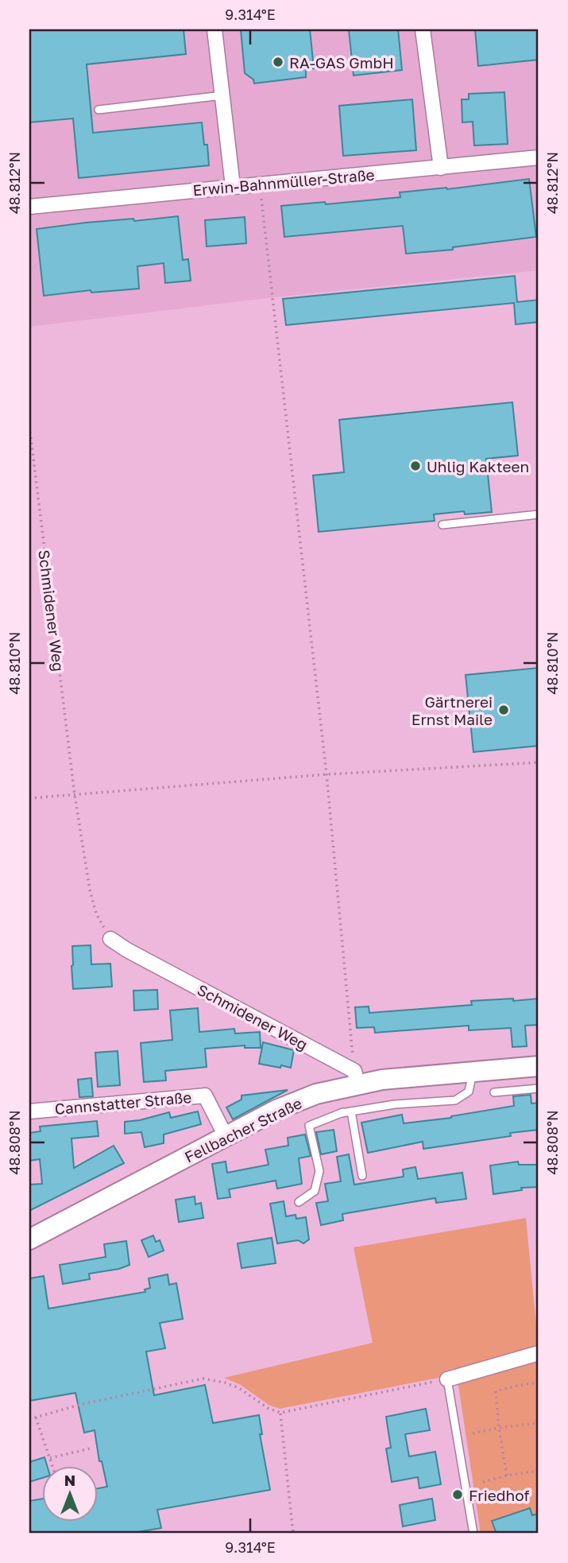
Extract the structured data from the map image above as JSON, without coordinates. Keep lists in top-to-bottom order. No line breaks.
{"streets":{"main road":["Fellbacher Straße"],"street":["Erwin-Bahnmüller-Straße","Schmidener Weg","Cannstatter Straße"]},"crossings":[["Schmidener Weg","Fellbacher Straße"],["Cannstatter Straße","Fellbacher Straße"]],"places":["RA-GAS GmbH","Uhlig Kakteen","Gärtnerei Ernst Maile","Friedhof"],"north":"top","coordinates":["9.314°E","48.812°N","48.810°N","48.808°N"]}
